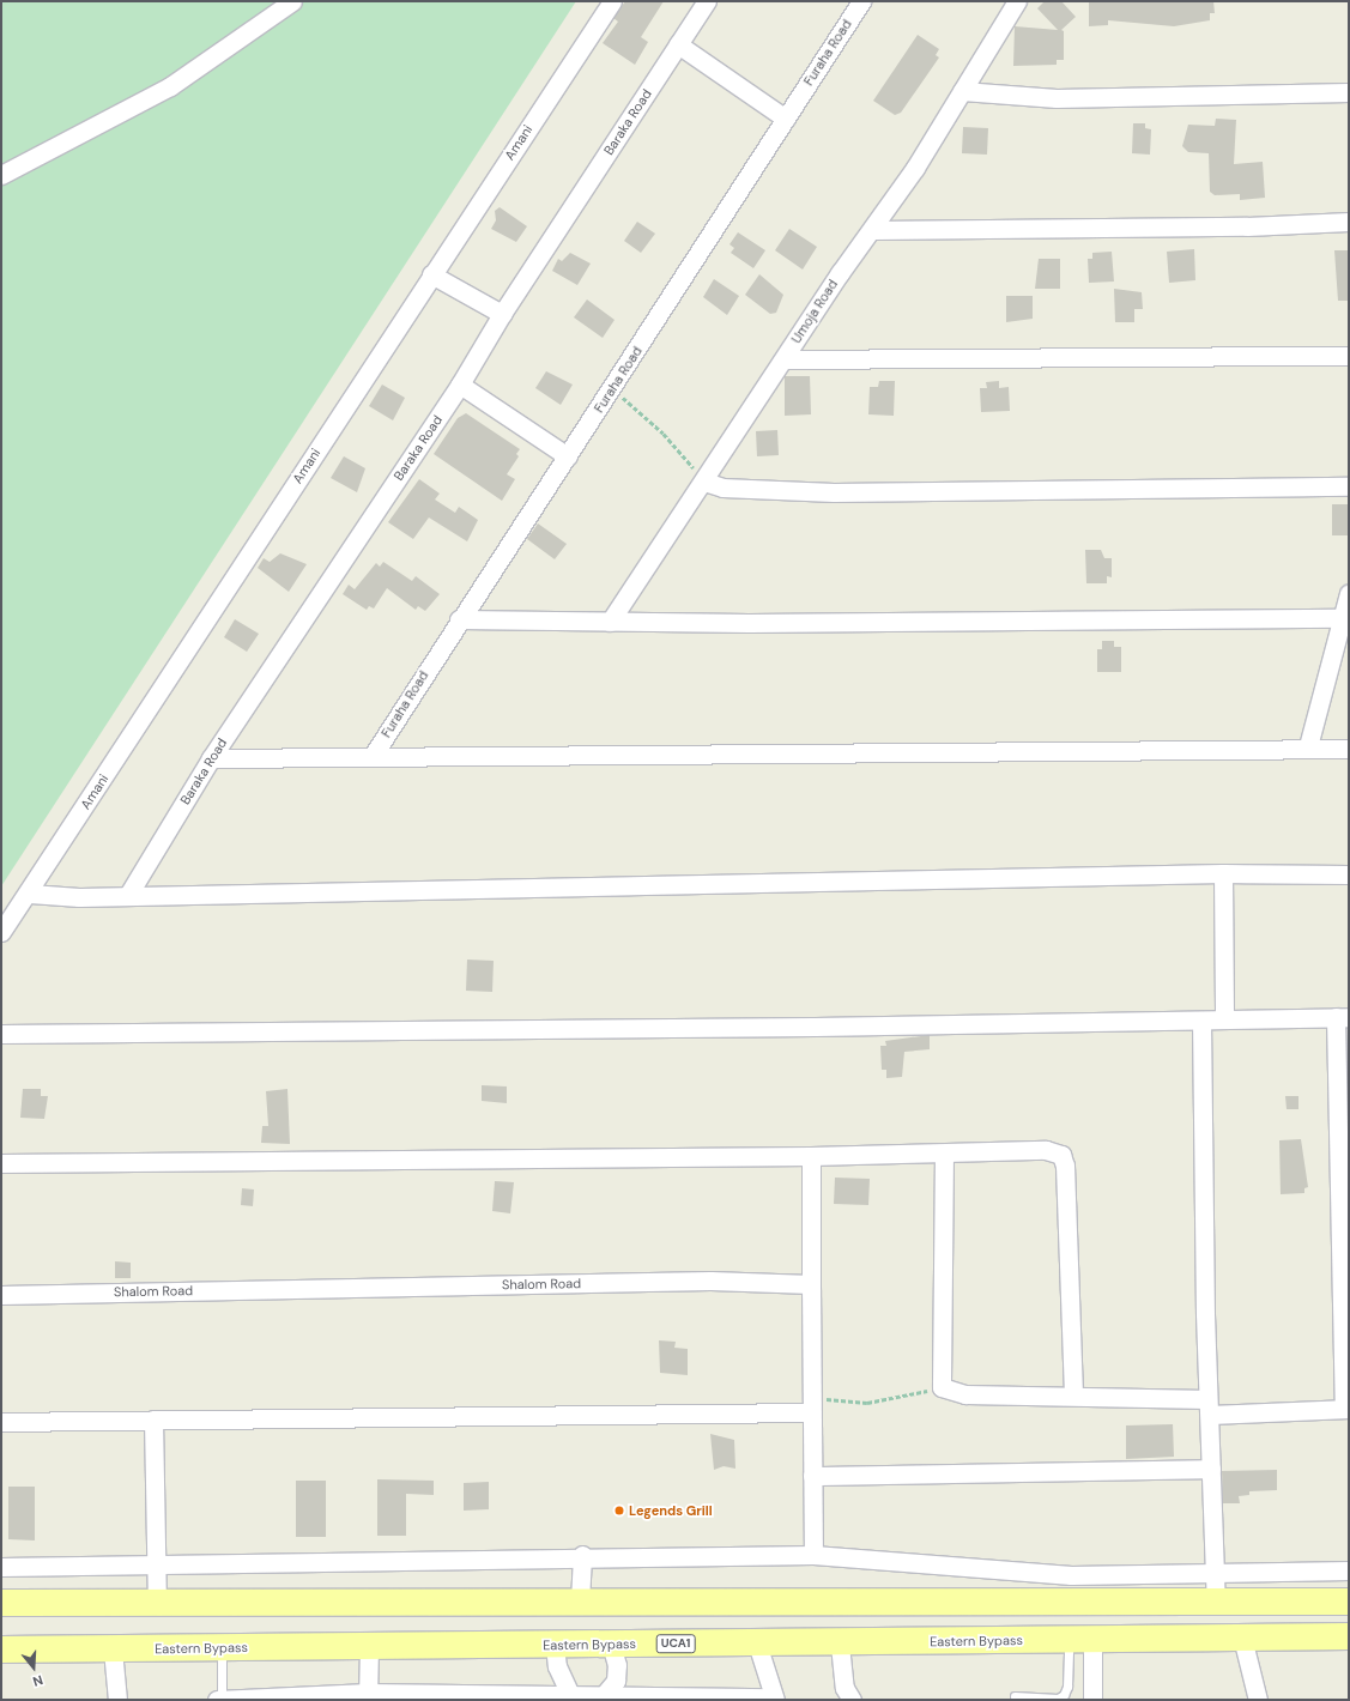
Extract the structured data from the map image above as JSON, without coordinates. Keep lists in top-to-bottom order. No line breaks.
{"streets":{"main road":["Eastern Bypass","UCA1"],"street":["Furaha Road","Baraka Road","Amani","Umoja Road","Shalom Road"]},"places":["Legends Grill"],"north":"bottom"}
